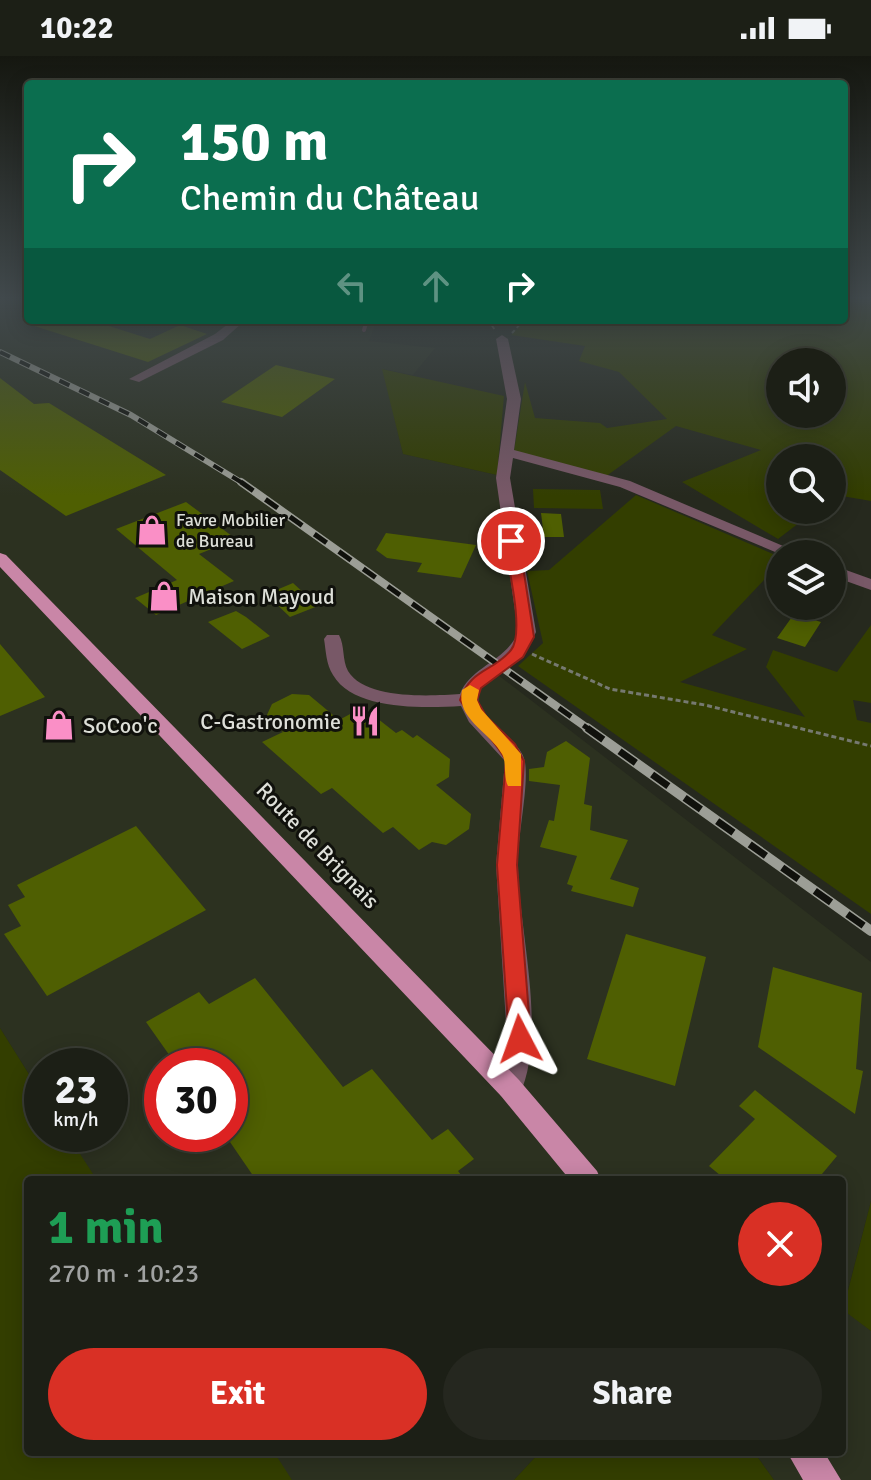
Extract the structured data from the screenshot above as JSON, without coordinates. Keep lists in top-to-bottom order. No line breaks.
{"streets":{"main road":["Route de Brignais"]},"places":{"shop":["Favre Mobilier de Bureau","Maison Mayoud","SoCoo'c"],"restaurant":["C-Gastronomie"]},"page":{"status":"10:22","turn":["150 m","Chemin du Château"],"speed":"23 km/h","limit":"30","heading":["1 min","270 m · 10:23"],"buttons":["Exit","Share"]}}
